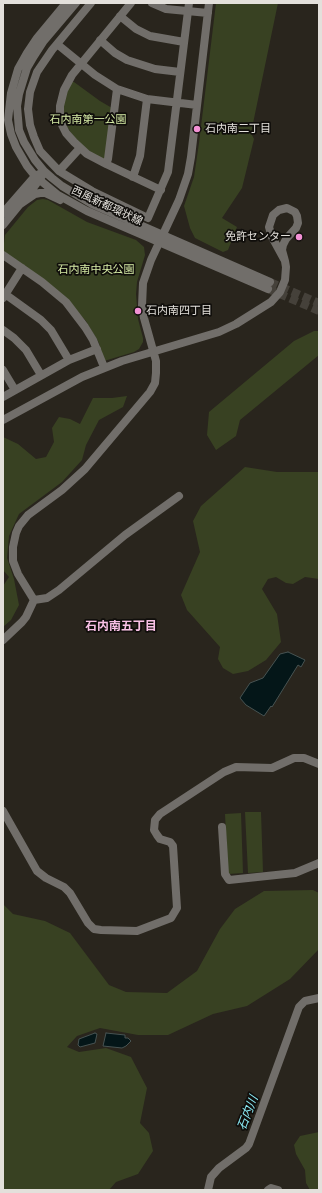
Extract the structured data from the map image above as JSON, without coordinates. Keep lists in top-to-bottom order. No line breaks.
{"streets":{"street":["西風新都環状線"]},"districts":["石内南五丁目"],"water":["石内川"],"parks":["石内南第一公園","石内南中央公園"],"places":["石内南二丁目","免許センター","石内南四丁目"]}
